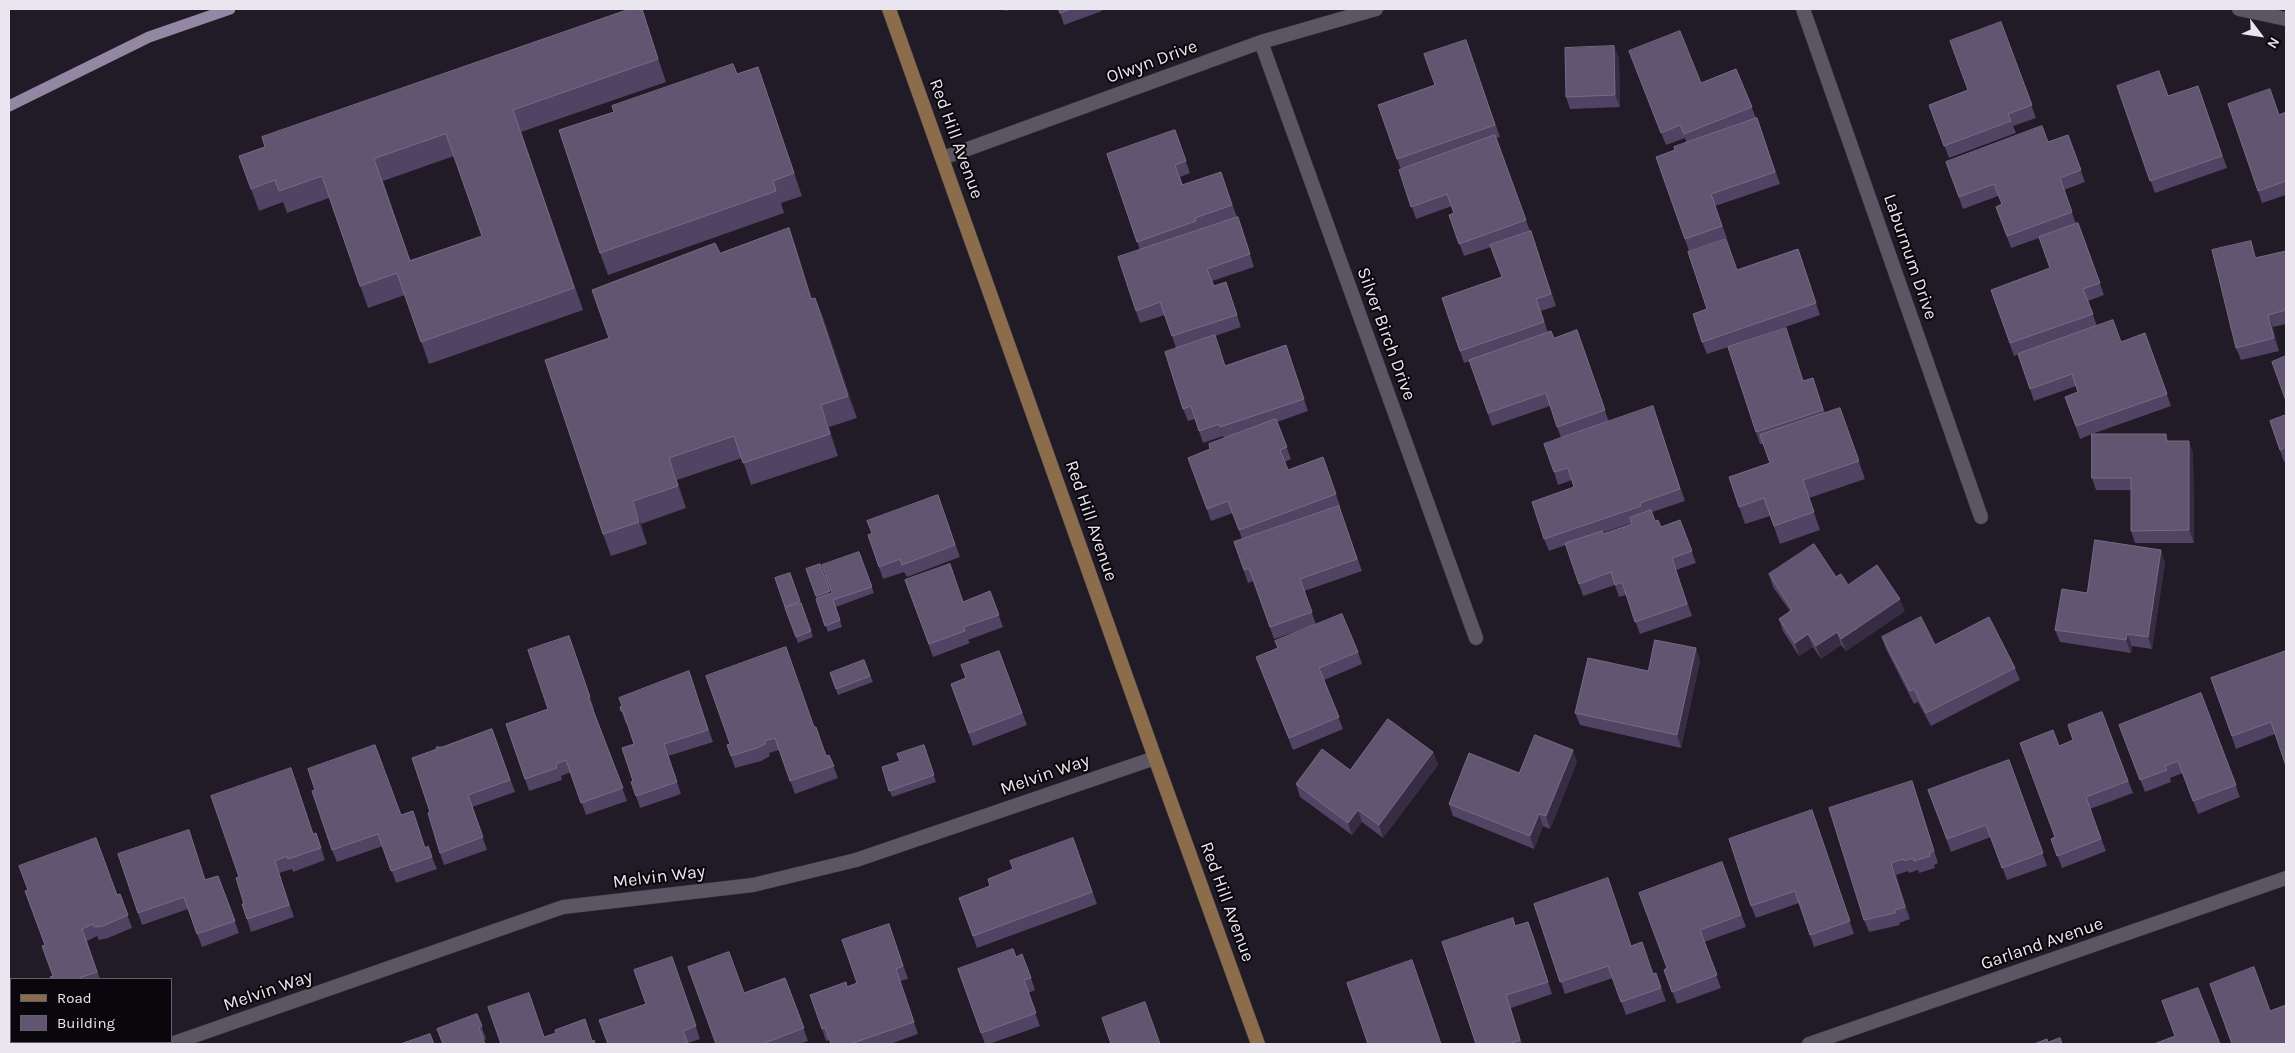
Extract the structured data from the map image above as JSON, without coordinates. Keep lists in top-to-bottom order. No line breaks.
{"streets":{"main road":["Red Hill Avenue"],"street":["Olwyn Drive","Laburnum Drive","Silver Birch Drive","Melvin Way","Garland Avenue"]},"crossings":[["Olwyn Drive","Red Hill Avenue"],["Olwyn Drive","Silver Birch Drive"],["Red Hill Avenue","Melvin Way"]],"legend":["Road","Building"],"north":"bottom right"}
